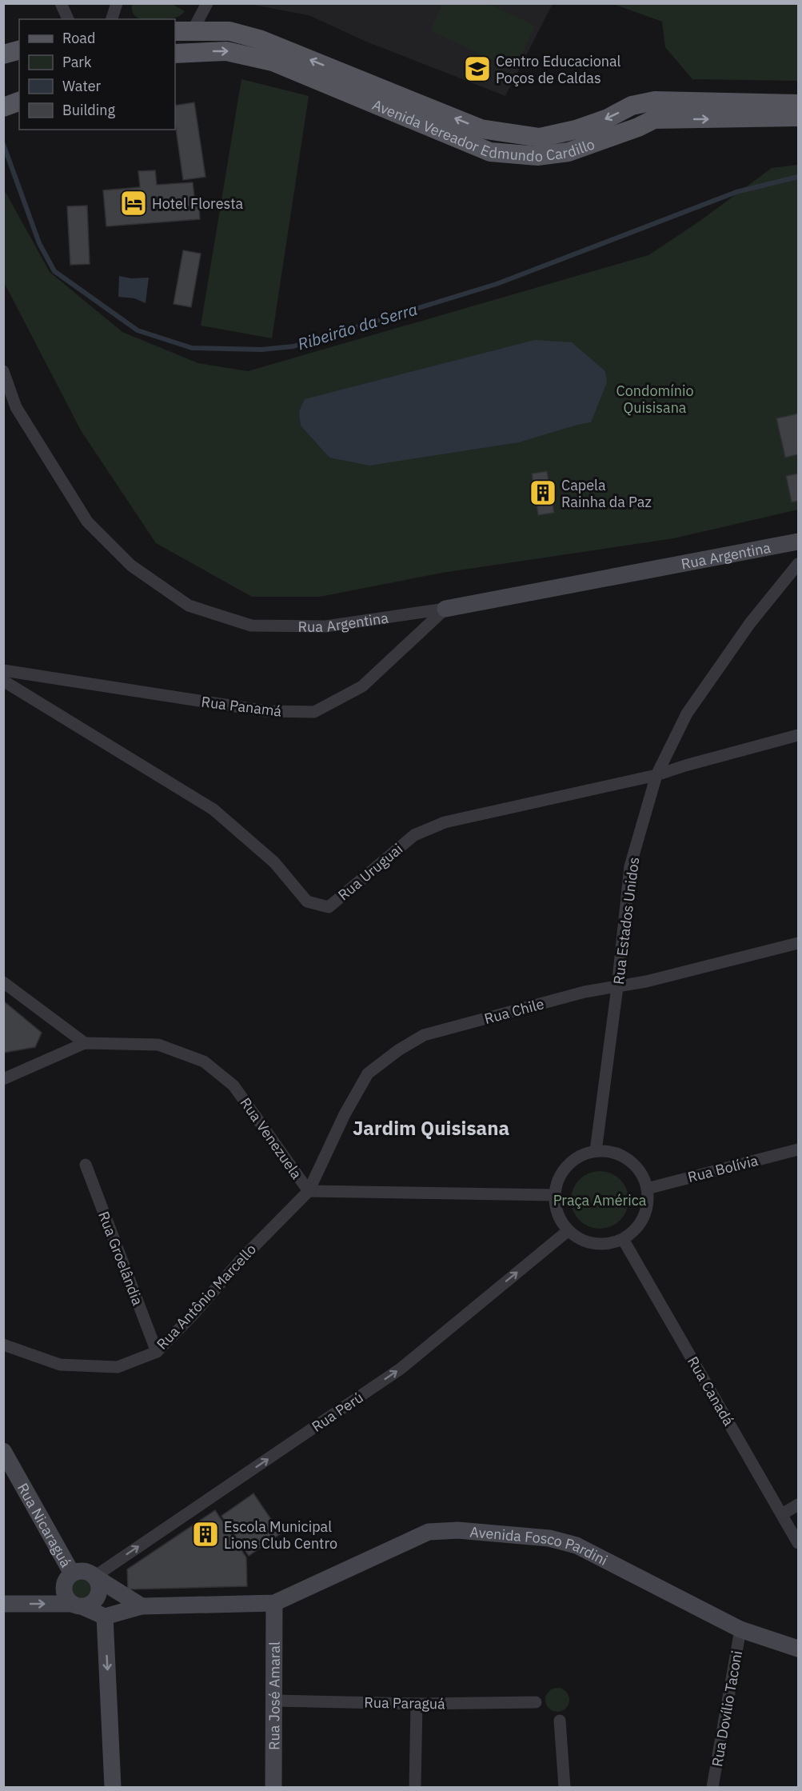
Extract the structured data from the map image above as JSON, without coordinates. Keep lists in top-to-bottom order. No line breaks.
{"streets":{"main road":["Avenida Vereador Edmundo Cardillo"],"street":["Rua Argentina","Rua Panamá","Rua Uruguai","Rua Estados Unidos","Rua Chile","Rua Venezuela","Rua Bolívia","Rua Groelândia","Rua Antônio Marcello","Rua Canadá","Rua Perú","Rua Nicaraguá","Avenida Fosco Pardini","Rua José Amaral","Rua Paraguá","Rua Dovílio Taconi"]},"crossings":[["Rua Argentina","Rua Panamá"],["Rua Uruguai","Rua Estados Unidos"],["Rua Estados Unidos","Rua Chile"],["Rua Estados Unidos","Rua Venezuela"],["Rua Estados Unidos","Rua Bolívia"],["Rua Estados Unidos","Rua Canadá"],["Rua Estados Unidos","Rua Perú"],["Rua Chile","Rua Venezuela"],["Rua Chile","Rua Antônio Marcello"],["Rua Venezuela","Rua Bolívia"],["Rua Venezuela","Rua Antônio Marcello"],["Rua Venezuela","Rua Canadá"],["Rua Venezuela","Rua Perú"],["Rua Bolívia","Rua Canadá"],["Rua Bolívia","Rua Perú"],["Rua Groelândia","Rua Antônio Marcello"],["Rua Canadá","Rua Perú"],["Rua Perú","Rua Nicaraguá"],["Avenida Fosco Pardini","Rua José Amaral"],["Avenida Fosco Pardini","Rua Dovílio Taconi"],["Rua José Amaral","Rua Paraguá"]],"one_way":["Rua Perú"],"districts":["Jardim Quisisana"],"water":["Ribeirão da Serra"],"parks":["Condomínio Quisisana","Praça América"],"places":{"school or university":["Centro Educacional Poços de Caldas"],"hotel":["Hotel Floresta"],"building":["Capela Rainha da Paz","Escola Municipal Lions Club Centro"]},"legend":["Road","Park","Water","Building"]}
